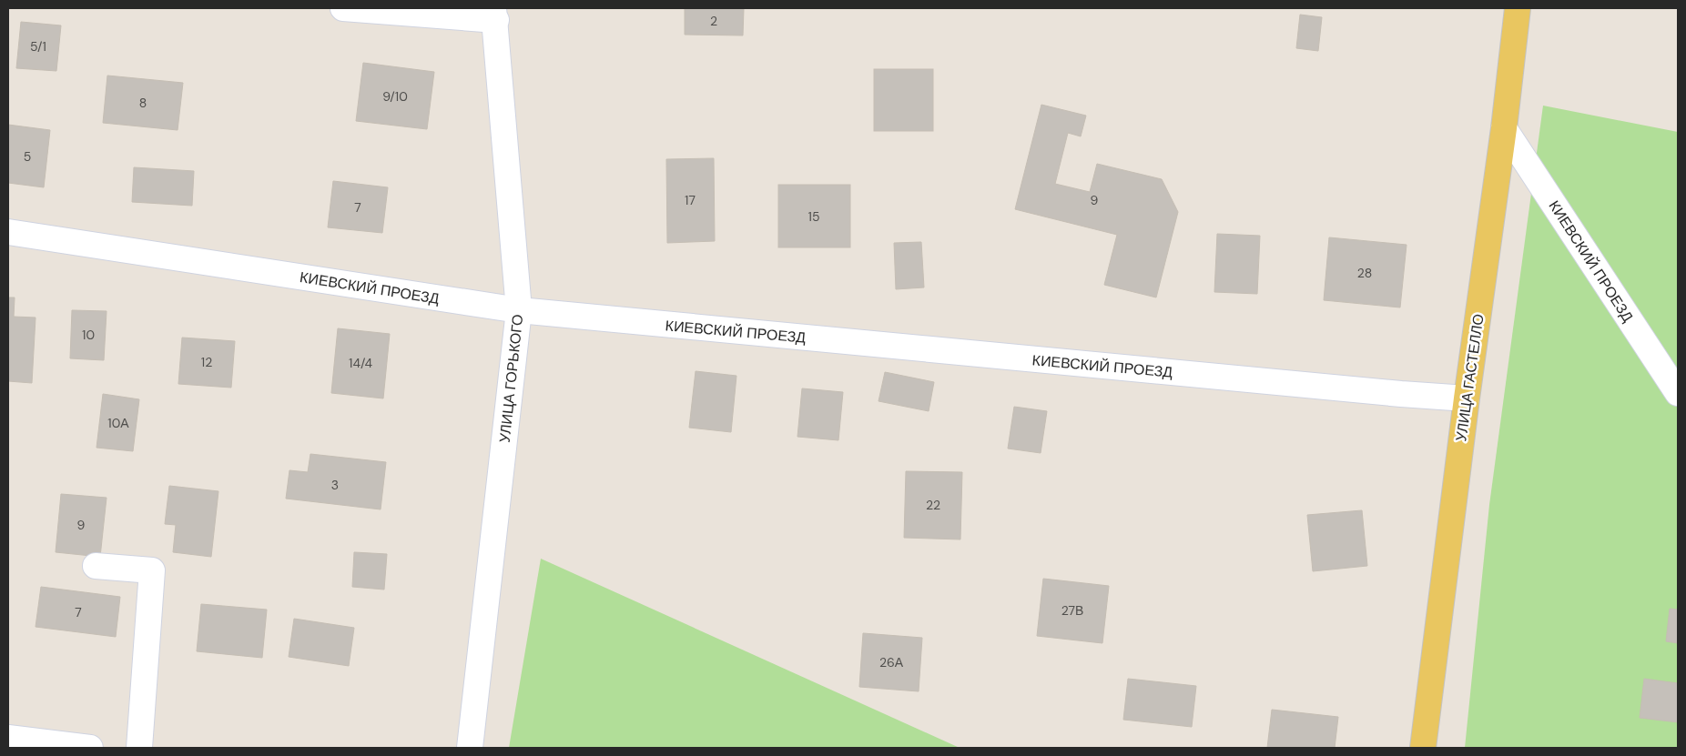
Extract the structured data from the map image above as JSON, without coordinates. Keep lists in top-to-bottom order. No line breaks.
{"streets":{"main road":["УЛИЦА ГАСТЕЛЛО"],"street":["КИЕВСКИЙ ПРОЕЗД","УЛИЦА ГОРЬКОГО"]},"crossings":[["КИЕВСКИЙ ПРОЕЗД","УЛИЦА ГАСТЕЛЛО"],["КИЕВСКИЙ ПРОЕЗД","УЛИЦА ГОРЬКОГО"]],"house_numbers":["2","5/1","9/10","8","5","17","9","7","15","28","10","12","14/4","10А","3","22","9","27В","7","26А"]}
